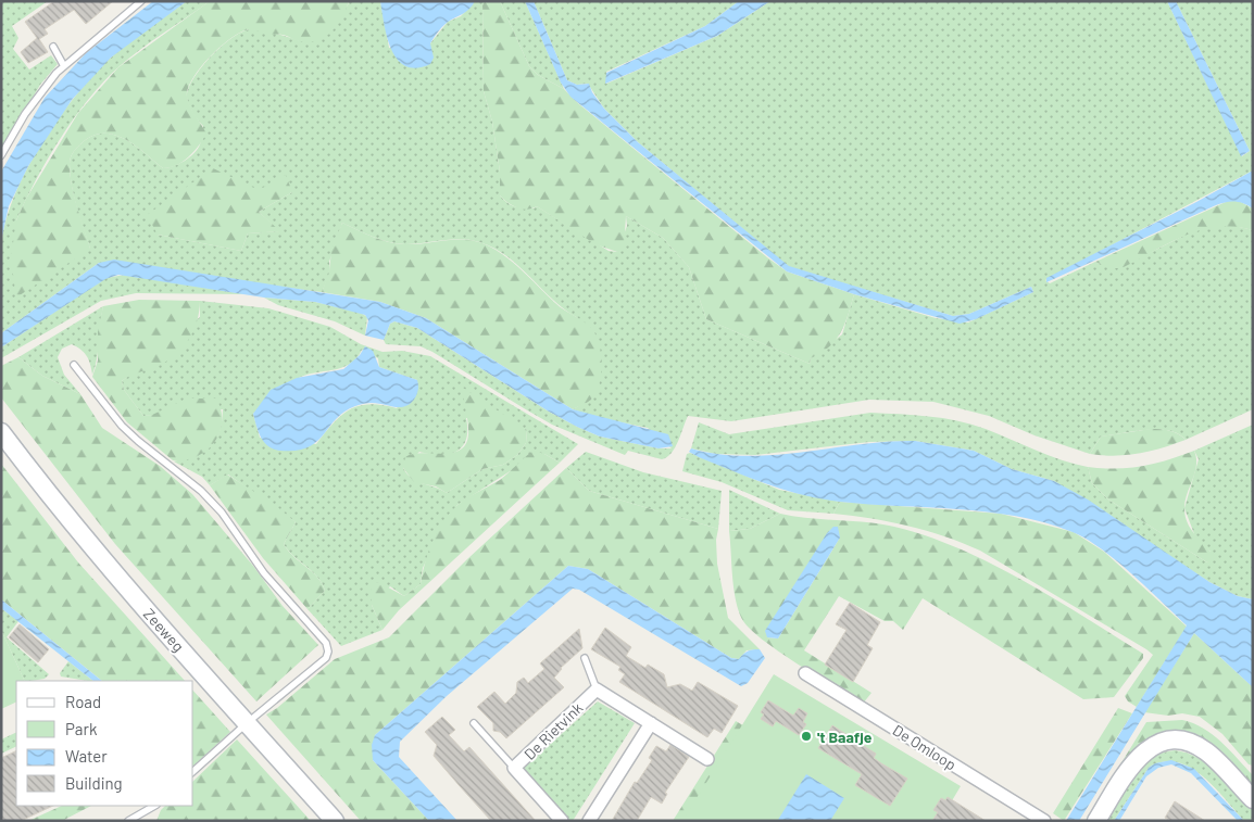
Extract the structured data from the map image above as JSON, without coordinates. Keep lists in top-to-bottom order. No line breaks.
{"streets":{"street":["Zeeweg","De Rietvink","De Omloop"]},"places":["'t Baafje"],"legend":["Road","Park","Water","Building"]}
